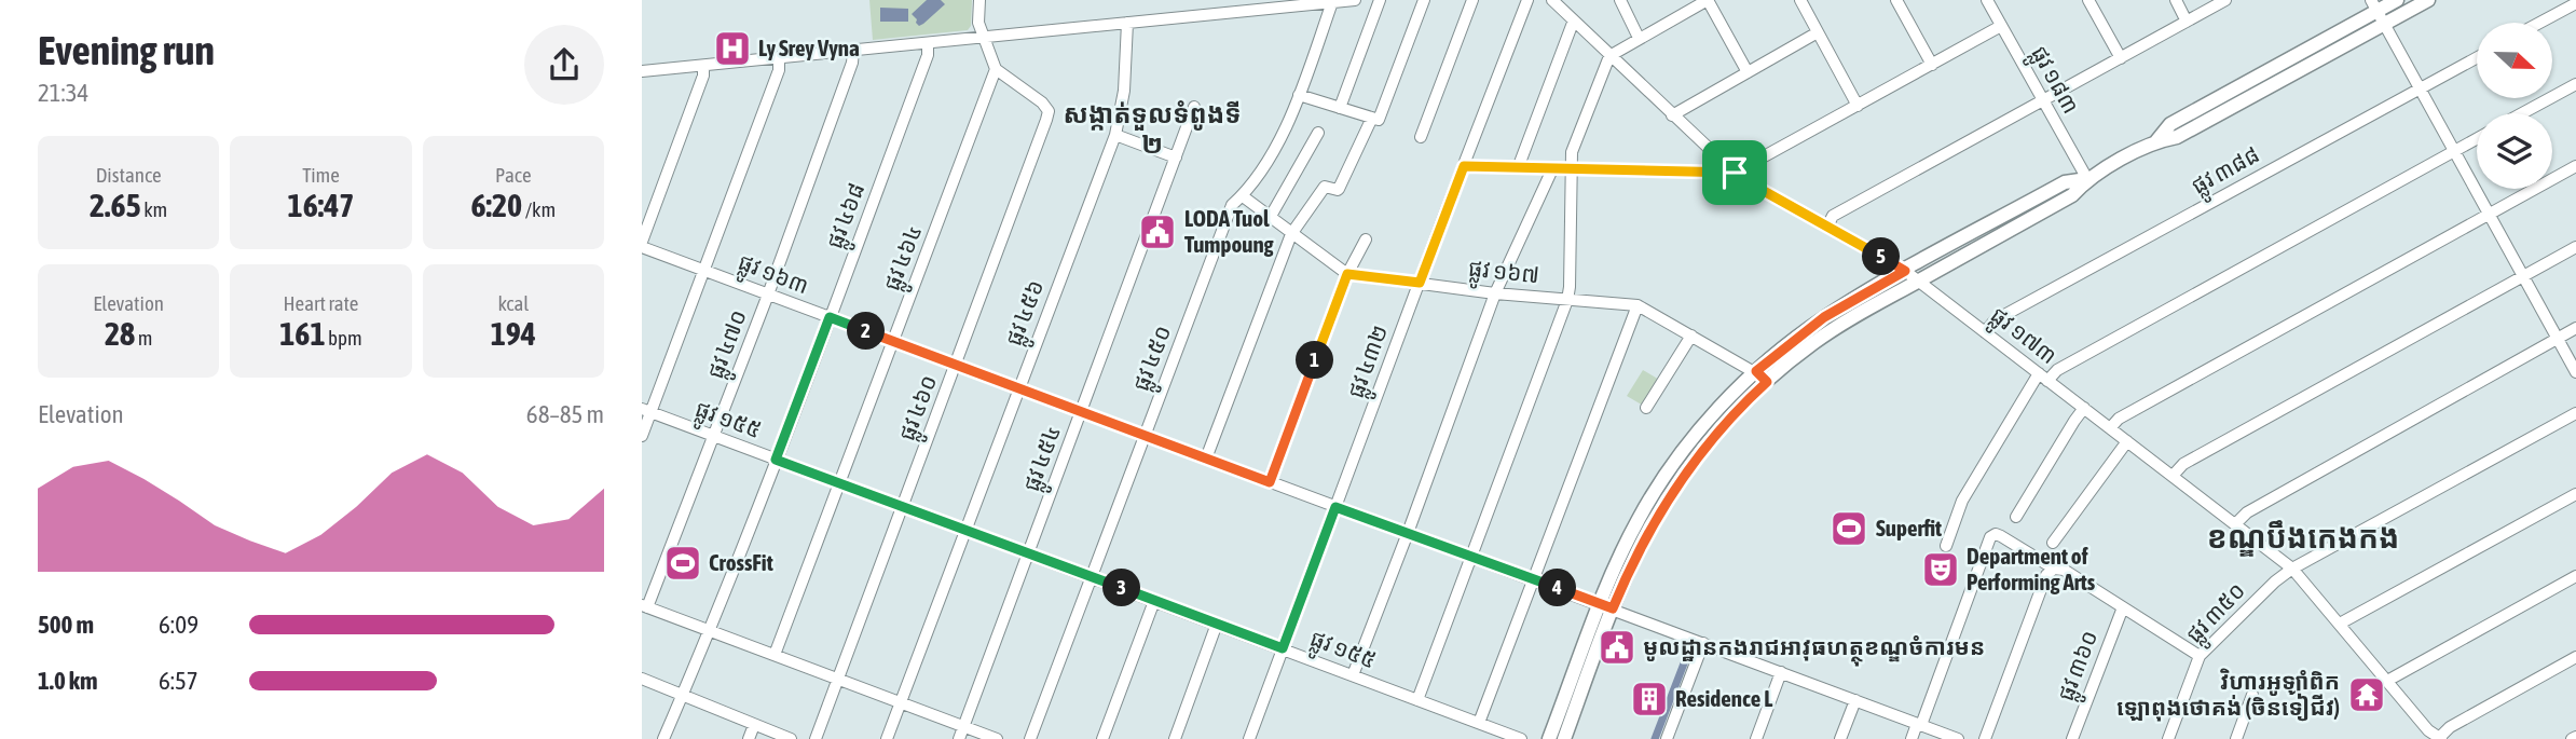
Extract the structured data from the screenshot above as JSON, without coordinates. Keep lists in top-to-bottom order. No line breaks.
{"streets":{"street":["ផ្លូវ ១៨៣","ផ្លូវ ៣៨៨","ផ្លូវ ៤៦៨","ផ្លូវ ៤៦៤","ផ្លូវ ១៦៧","ផ្លូវ ១៦៣","ផ្លូវ ៤៥៦","ផ្លូវ ១៧៣","ផ្លូវ ៤៧០","ផ្លូវ ៤៥០","ផ្លូវ ៤៣២","ផ្លូវ ៤៦០","ផ្លូវ ១៥៥","ផ្លូវ ៤៥៤","ផ្លូវ ៣៥០","ផ្លូវ ៣៦០"]},"crossings":[["ផ្លូវ ៣៨៨","ផ្លូវ ១៧៣"],["ផ្លូវ ៤៦៨","ផ្លូវ ១៦៣"],["ផ្លូវ ៤៦៨","ផ្លូវ ១៥៥"],["ផ្លូវ ៤៦៤","ផ្លូវ ១៦៣"],["ផ្លូវ ៤៦៤","ផ្លូវ ៤៦០"],["ផ្លូវ ៤៦៤","ផ្លូវ ១៥៥"],["ផ្លូវ ១៦៧","ផ្លូវ ៤៥០"],["ផ្លូវ ១៦៧","ផ្លូវ ៤៣២"],["ផ្លូវ ១៦៣","ផ្លូវ ៤៥៦"],["ផ្លូវ ១៦៣","ផ្លូវ ៤៧០"],["ផ្លូវ ១៦៣","ផ្លូវ ៤៥០"],["ផ្លូវ ១៦៣","ផ្លូវ ៤៣២"],["ផ្លូវ ១៦៣","ផ្លូវ ៤៦០"],["ផ្លូវ ១៦៣","ផ្លូវ ៤៥៤"],["ផ្លូវ ៤៥៦","ផ្លូវ ១៥៥"],["ផ្លូវ ១៧៣","ផ្លូវ ៣៥០"],["ផ្លូវ ៤៧០","ផ្លូវ ១៥៥"],["ផ្លូវ ៤៥០","ផ្លូវ ១៥៥"],["ផ្លូវ ៤៣២","ផ្លូវ ១៥៥"],["ផ្លូវ ៤៦០","ផ្លូវ ១៥៥"],["ផ្លូវ ១៥៥","ផ្លូវ ៤៥៤"]],"districts":["សង្កាត់ទួលទំពូងទី ២","ខណ្ឌបឹងកេងកង"],"places":{"hospital":["Ly Srey Vyna"],"public building":["LODA Tuol Tumpoung","មូលដ្ឋានកងរាជអាវុធហត្ថុខណ្ឌចំការមន"],"sports":["Superfit","CrossFit"],"theatre":["Department of Performing Arts"],"temple":["វិហារអូឡាំពិក ឡោពុងថោគង់ (ចិនទៀជីវ)"],"building":["Residence L"]},"north":"right","page":{"heading":["Evening run","21:34"],"stats":[["Distance","2.65 km"],["Time","16:47"],["Pace","6:20 /km"],["Elevation","28 m"],["Heart rate","161 bpm"],["kcal","194"]],"pins":["5","2","1","3","4"],"chart":["Elevation","68–85 m"],"list":[{"name":"500 m","note":"6:09"},{"name":"1.0 km","note":"6:57"}]}}
